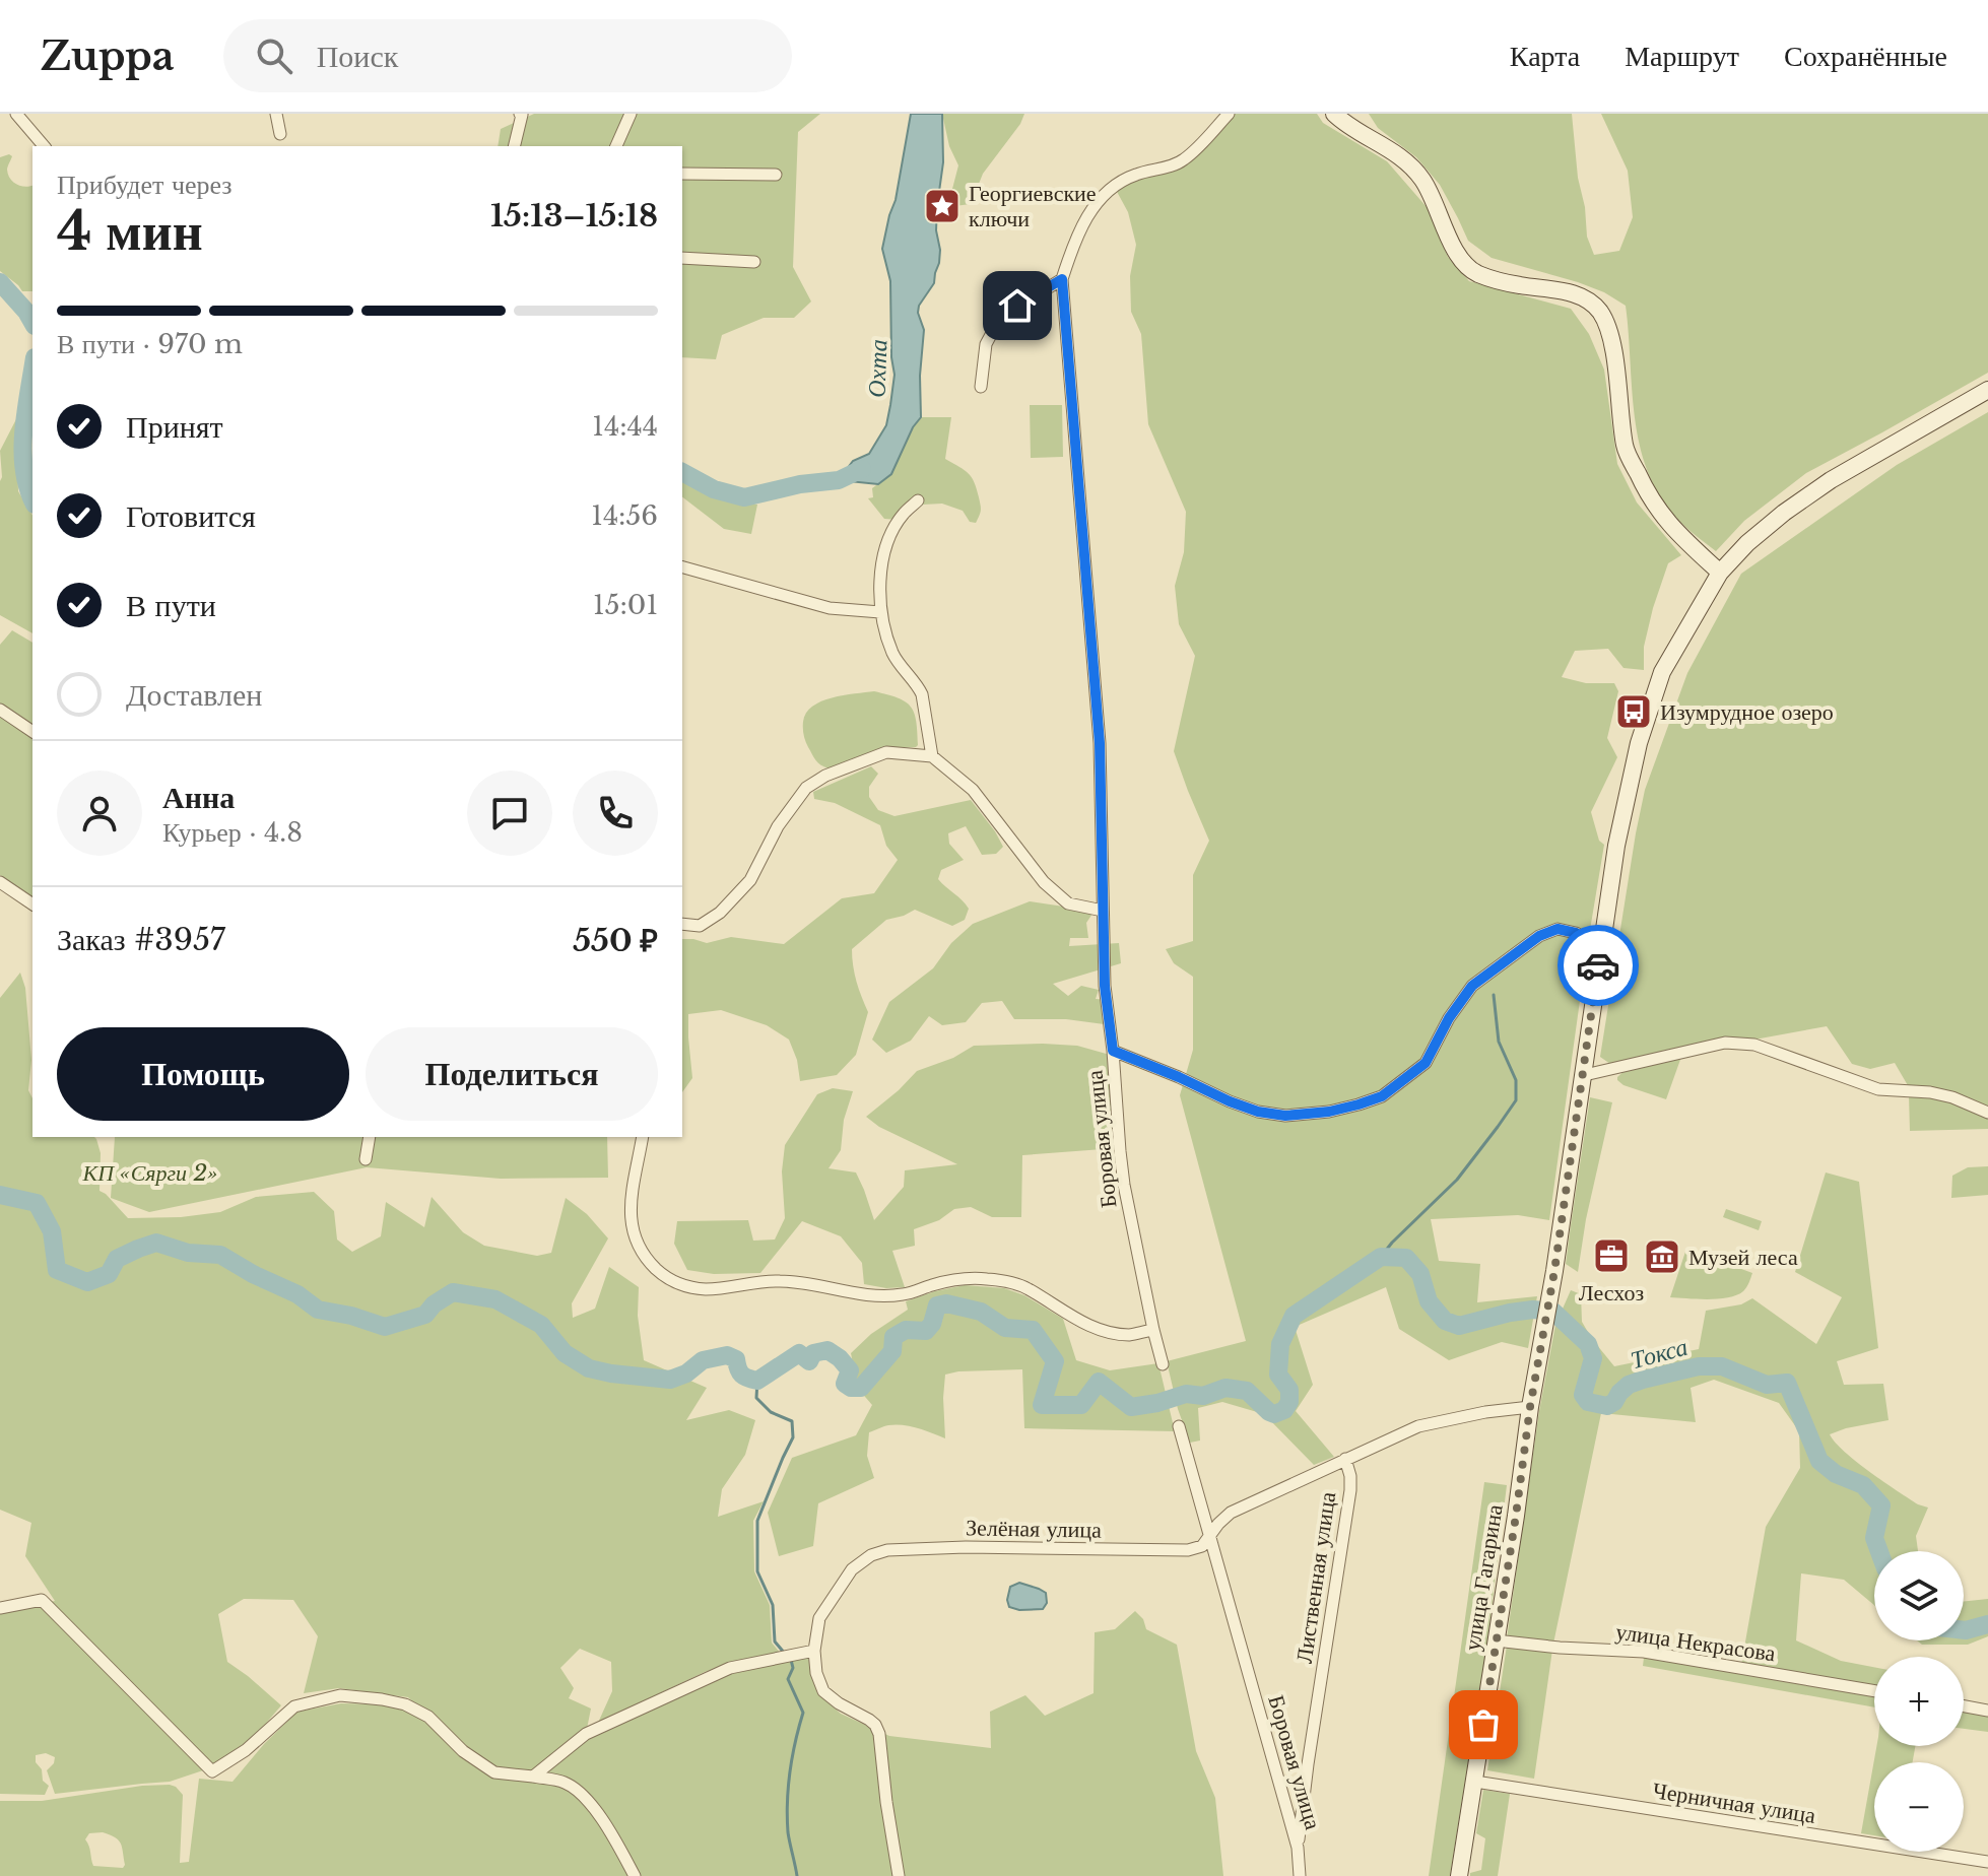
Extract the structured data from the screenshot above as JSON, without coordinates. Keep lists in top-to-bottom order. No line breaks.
{"streets":{"main road":["улица Гагарина"],"street":["Боровая улица","Зелёная улица","Лиственная улица","улица Некрасова","Черничная улица"]},"crossings":[["Боровая улица","Зелёная улица"],["Боровая улица","Лиственная улица"],["Зелёная улица","Лиственная улица"],["Зелёная улица","улица Гагарина"],["улица Гагарина","улица Некрасова"],["улица Гагарина","Черничная улица"]],"water":["Охта","Токса"],"parks":["КП «Сярги 2»"],"places":{"place":["Георгиевские ключи"],"bus stop":["Изумрудное озеро"],"office":["Лесхоз"],"museum":["Музей леса"]},"page":{"header":"Zuppa","search":"Поиск","nav":["Карта","Маршрут","Сохранённые"],"heading":["4 мин","Прибудет через","15:13–15:18"],"panel":["Анна","Курьер · 4.8","Заказ #3957","550 ₽"],"bar":"В пути · 970 m","list":[["Принят","14:44"],["Готовится","14:56"],["В пути","15:01"],"Доставлен"],"buttons":["Помощь","Поделиться"],"map_buttons":["+","−"]}}
